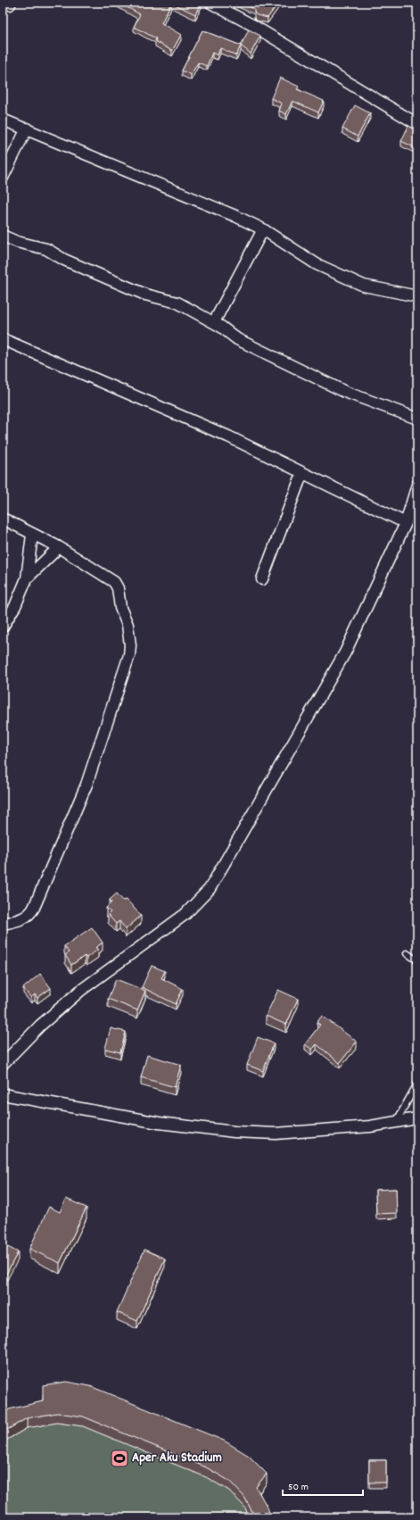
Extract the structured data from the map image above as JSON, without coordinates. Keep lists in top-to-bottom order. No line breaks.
{"places":{"sports":["Aper Aku Stadium"]},"scale_bar":"50 m"}
